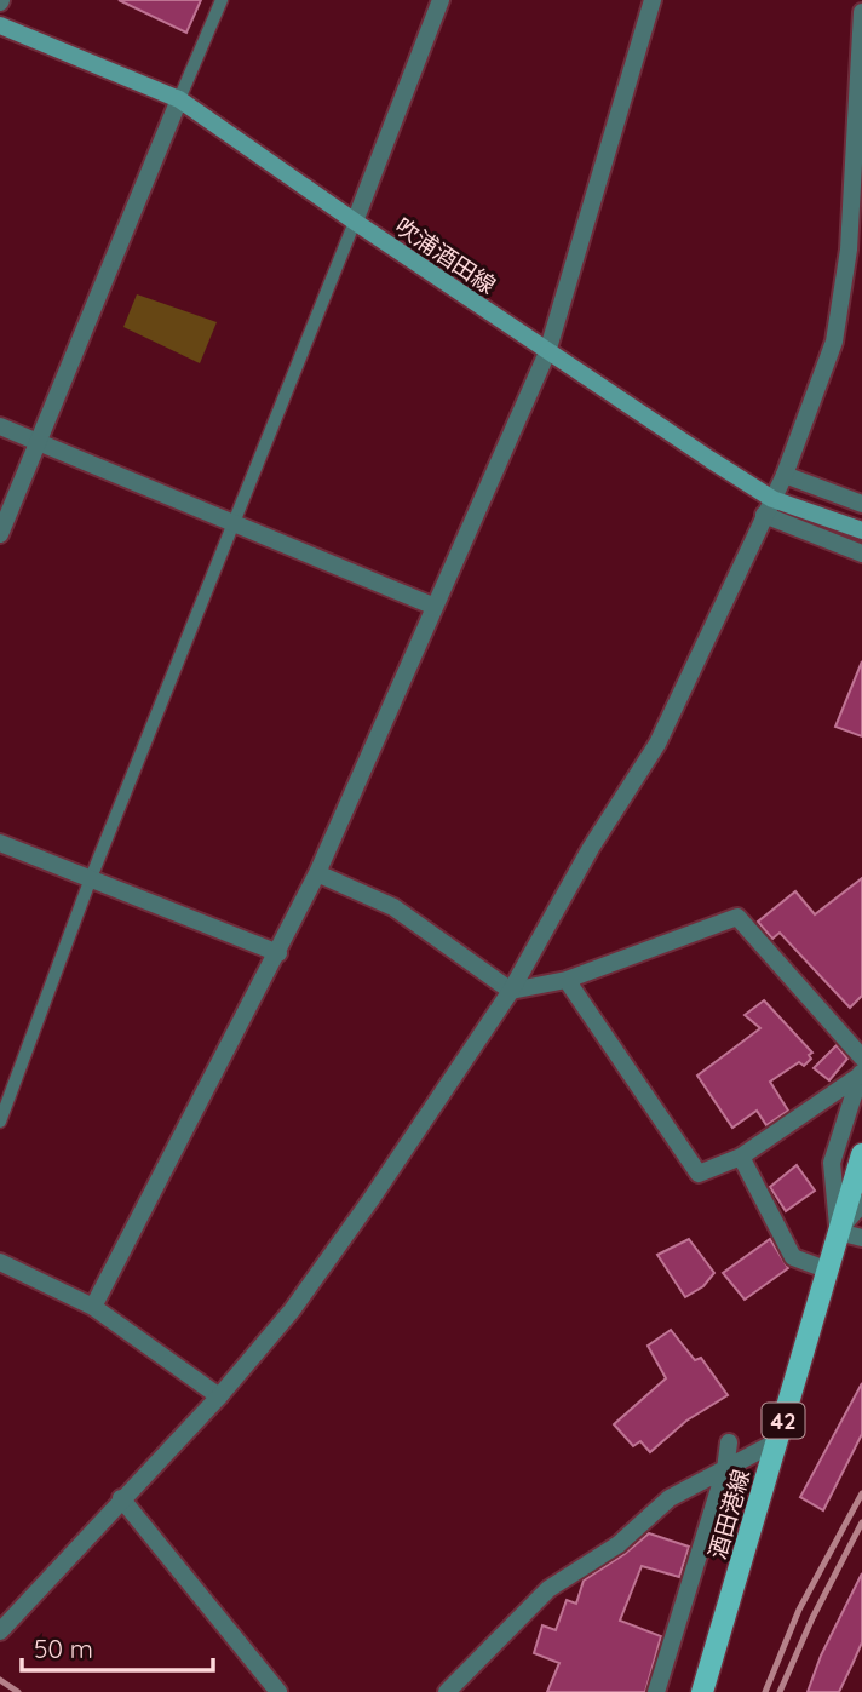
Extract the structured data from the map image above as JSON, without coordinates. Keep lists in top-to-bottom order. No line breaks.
{"streets":{"main road":["吹浦酒田線","42","酒田港線"]},"scale_bar":"50 m"}
